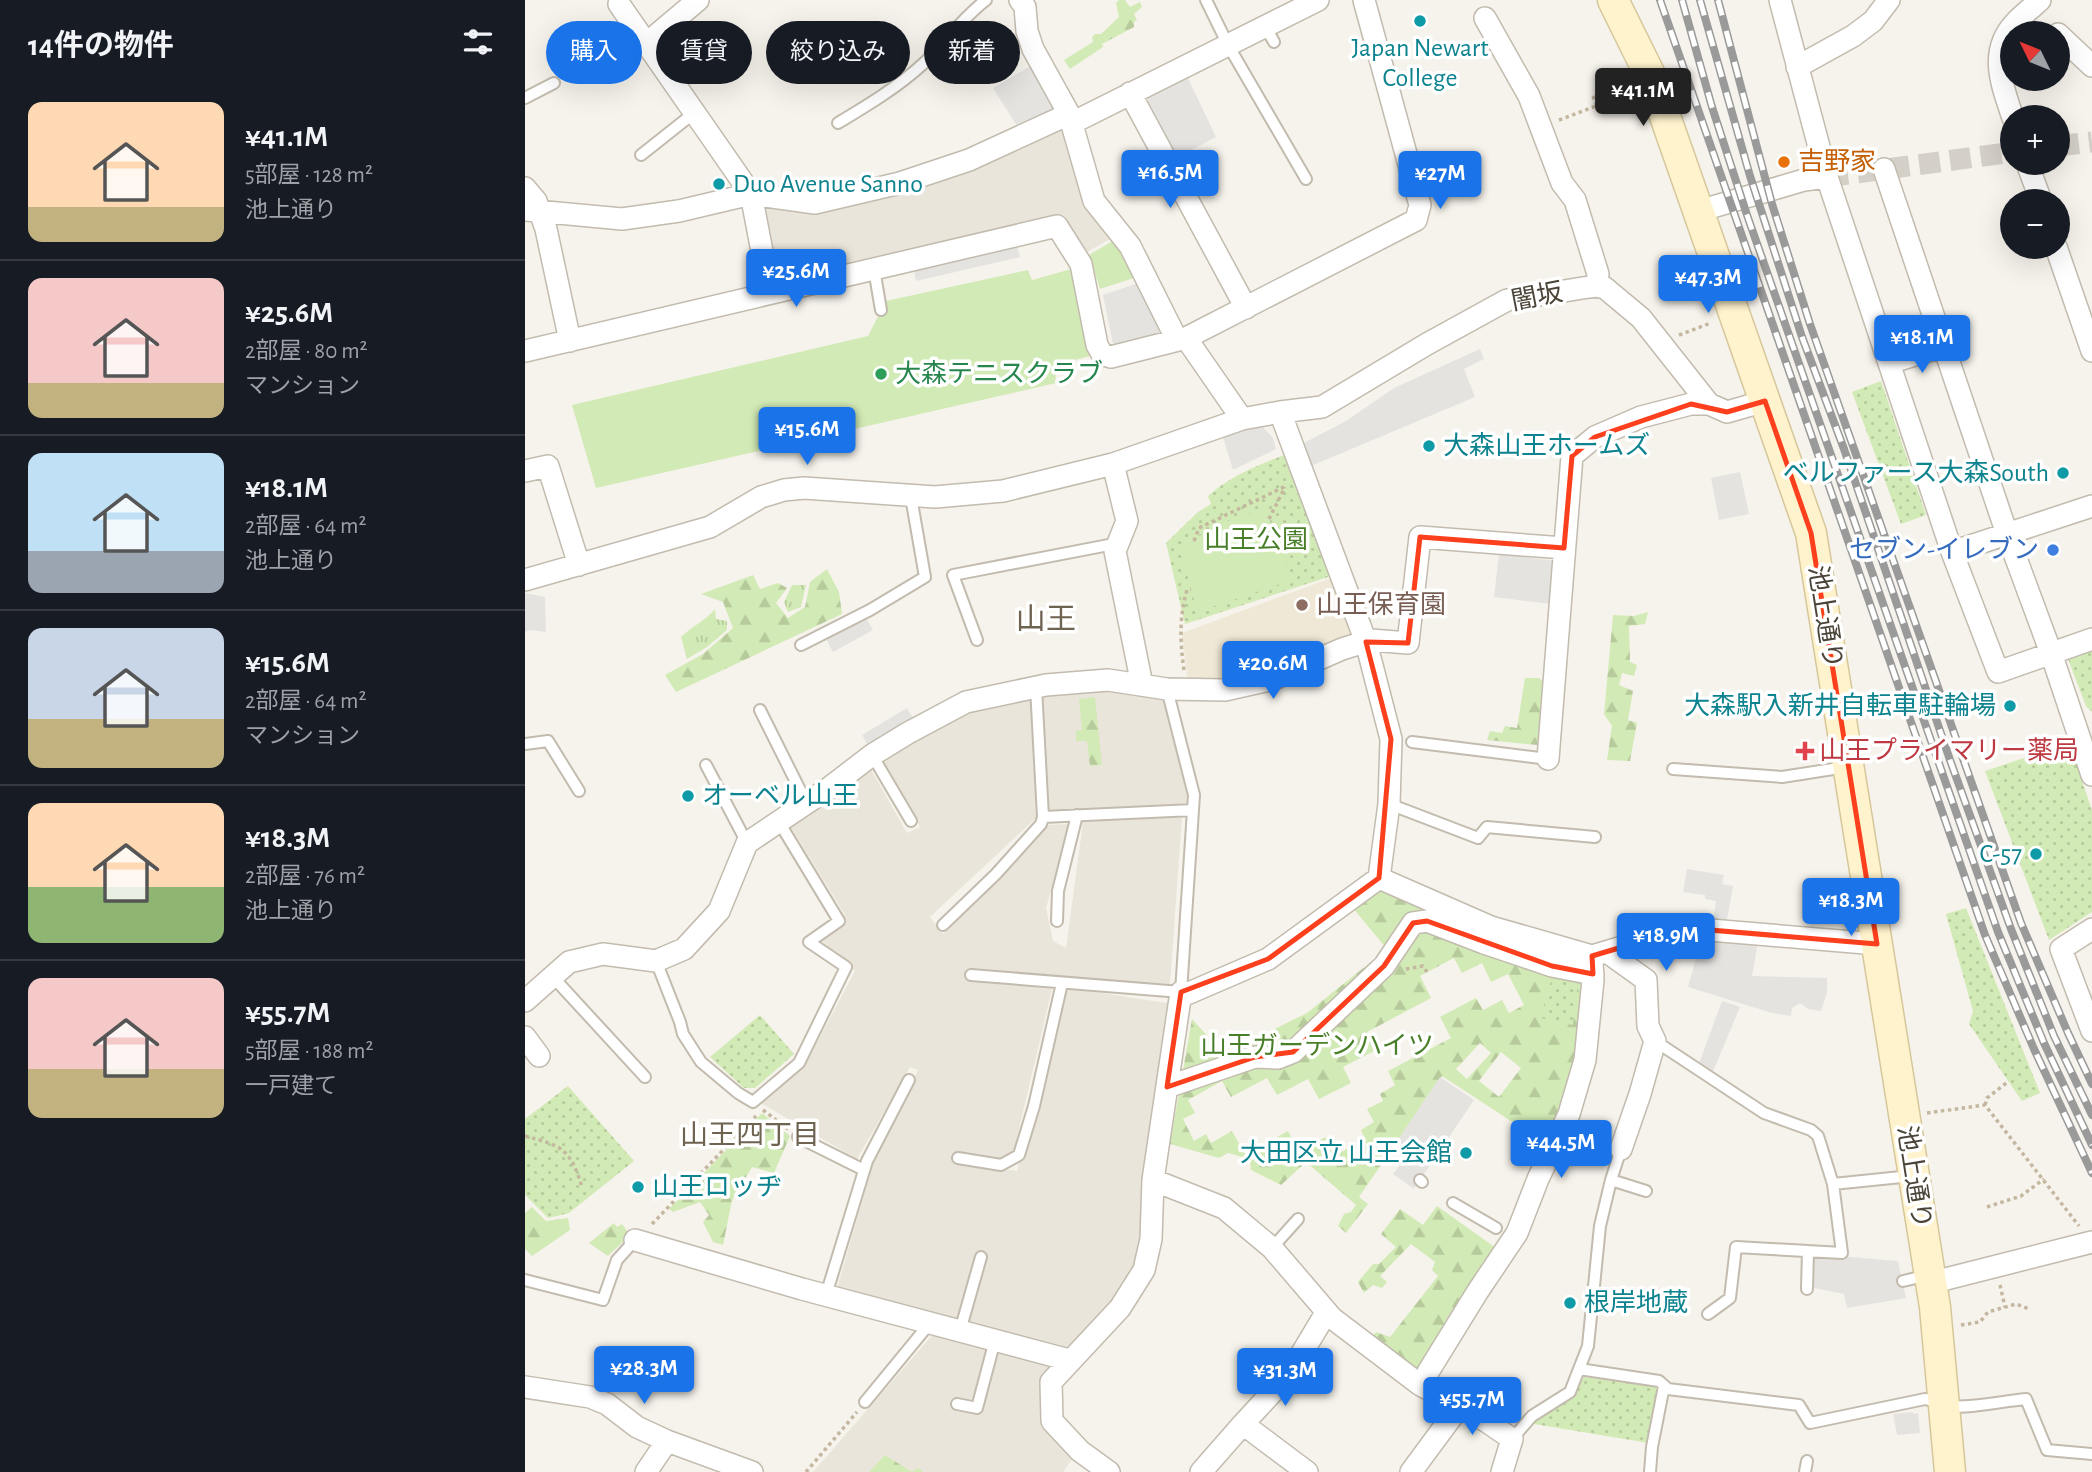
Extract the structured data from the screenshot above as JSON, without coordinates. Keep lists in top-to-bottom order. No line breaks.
{"streets":{"main road":["池上通り"],"street":["闇坂"]},"districts":["山王","山王四丁目"],"parks":["山王公園","山王ガーデンハイツ"],"places":{"other":["Japan Newart College","吉野家","Duo Avenue Sanno","大森テニスクラブ","大森山王ホームズ","ベルファース大森South","セブン-イレブン","山王保育園","大森駅入新井自転車駐輪場","オーベル山王","C-57","大田区立 山王会館","山王ロッヂ","根岸地蔵"],"health":["山王プライマリー薬局"]},"north":"top left","page":{"heading":"14件の物件","map_buttons":["+","−"],"chip":["購入","賃貸","絞り込み","新着"],"price":["¥41.1M","¥16.5M","¥27M","¥25.6M","¥47.3M","¥18.1M","¥15.6M","¥20.6M","¥18.3M","¥18.9M","¥44.5M","¥28.3M","¥31.3M","¥55.7M"],"list":[{"name":"¥41.1M","note":"5部屋 · 128 m² · 池上通り"},{"name":"¥25.6M","note":"2部屋 · 80 m² · マンション"},{"name":"¥18.1M","note":"2部屋 · 64 m² · 池上通り"},{"name":"¥15.6M","note":"2部屋 · 64 m² · マンション"},{"name":"¥18.3M","note":"2部屋 · 76 m² · 池上通り"},{"name":"¥55.7M","note":"5部屋 · 188 m² · 一戸建て"}]}}
